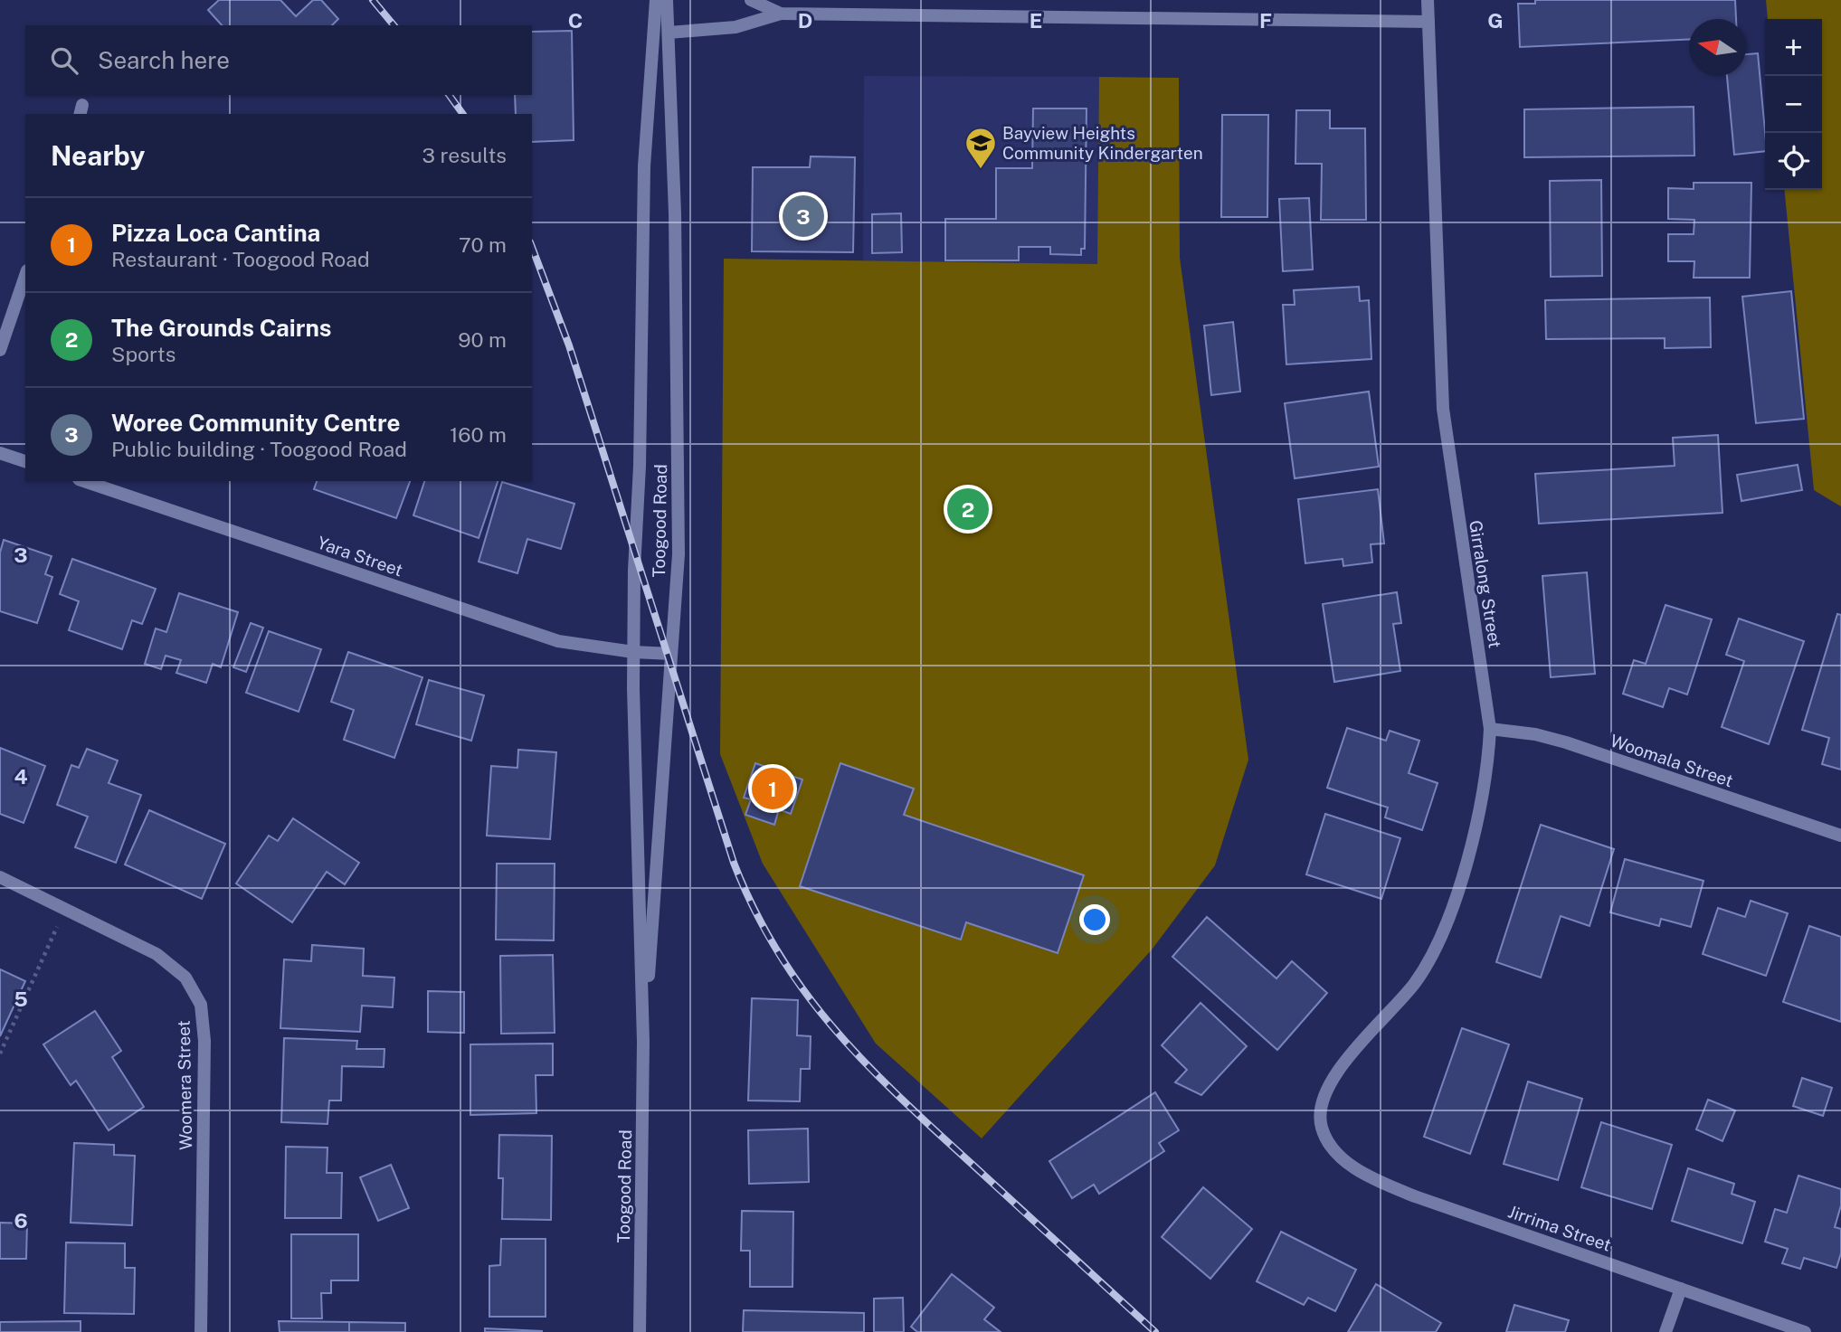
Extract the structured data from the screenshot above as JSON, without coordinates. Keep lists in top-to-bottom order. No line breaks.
{"streets":{"street":["Toogood Road","Yara Street","Girralong Street","Woomala Street","Woomera Street","Jirrima Street"]},"crossings":[["Toogood Road","Yara Street"],["Girralong Street","Woomala Street"],["Girralong Street","Jirrima Street"]],"places":{"school or university":["Bayview Heights Community Kindergarten"]},"north":"left","page":{"map_buttons":["+","−"],"search":"Search here","heading":["Nearby","3 results"],"pins":["3","2","1"],"list":[{"mark":"1","name":"Pizza Loca Cantina","note":"Restaurant · Toogood Road","value":"70 m"},{"mark":"2","name":"The Grounds Cairns","note":"Sports","value":"90 m"},{"mark":"3","name":"Woree Community Centre","note":"Public building · Toogood Road","value":"160 m"}]},"grid":{"columns":["C","D","E","F","G"],"rows":["3","4","5","6"]}}
